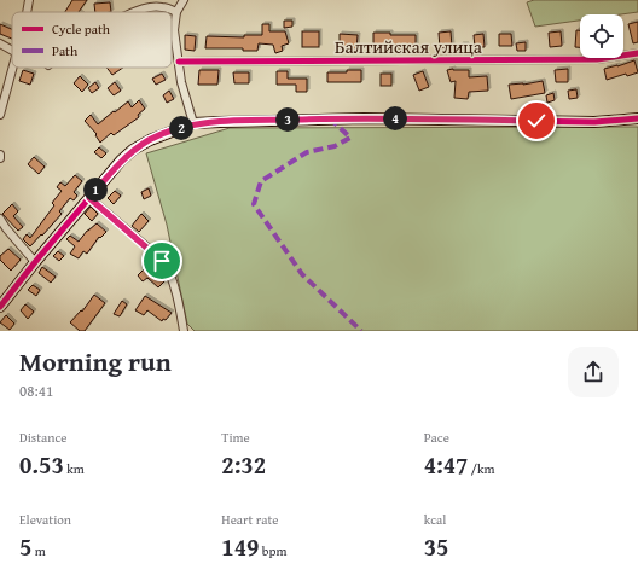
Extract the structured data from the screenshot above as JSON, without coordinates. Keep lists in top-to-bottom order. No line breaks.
{"streets":{"street":["Балтийская улица"]},"legend":["Cycle path","Path"],"page":{"pins":["4","3","2","1"],"heading":["Morning run","08:41"],"stats":[["Distance","0.53 km"],["Time","2:32"],["Pace","4:47 /km"],["Elevation","5 m"],["Heart rate","149 bpm"],["kcal","35"]]}}
